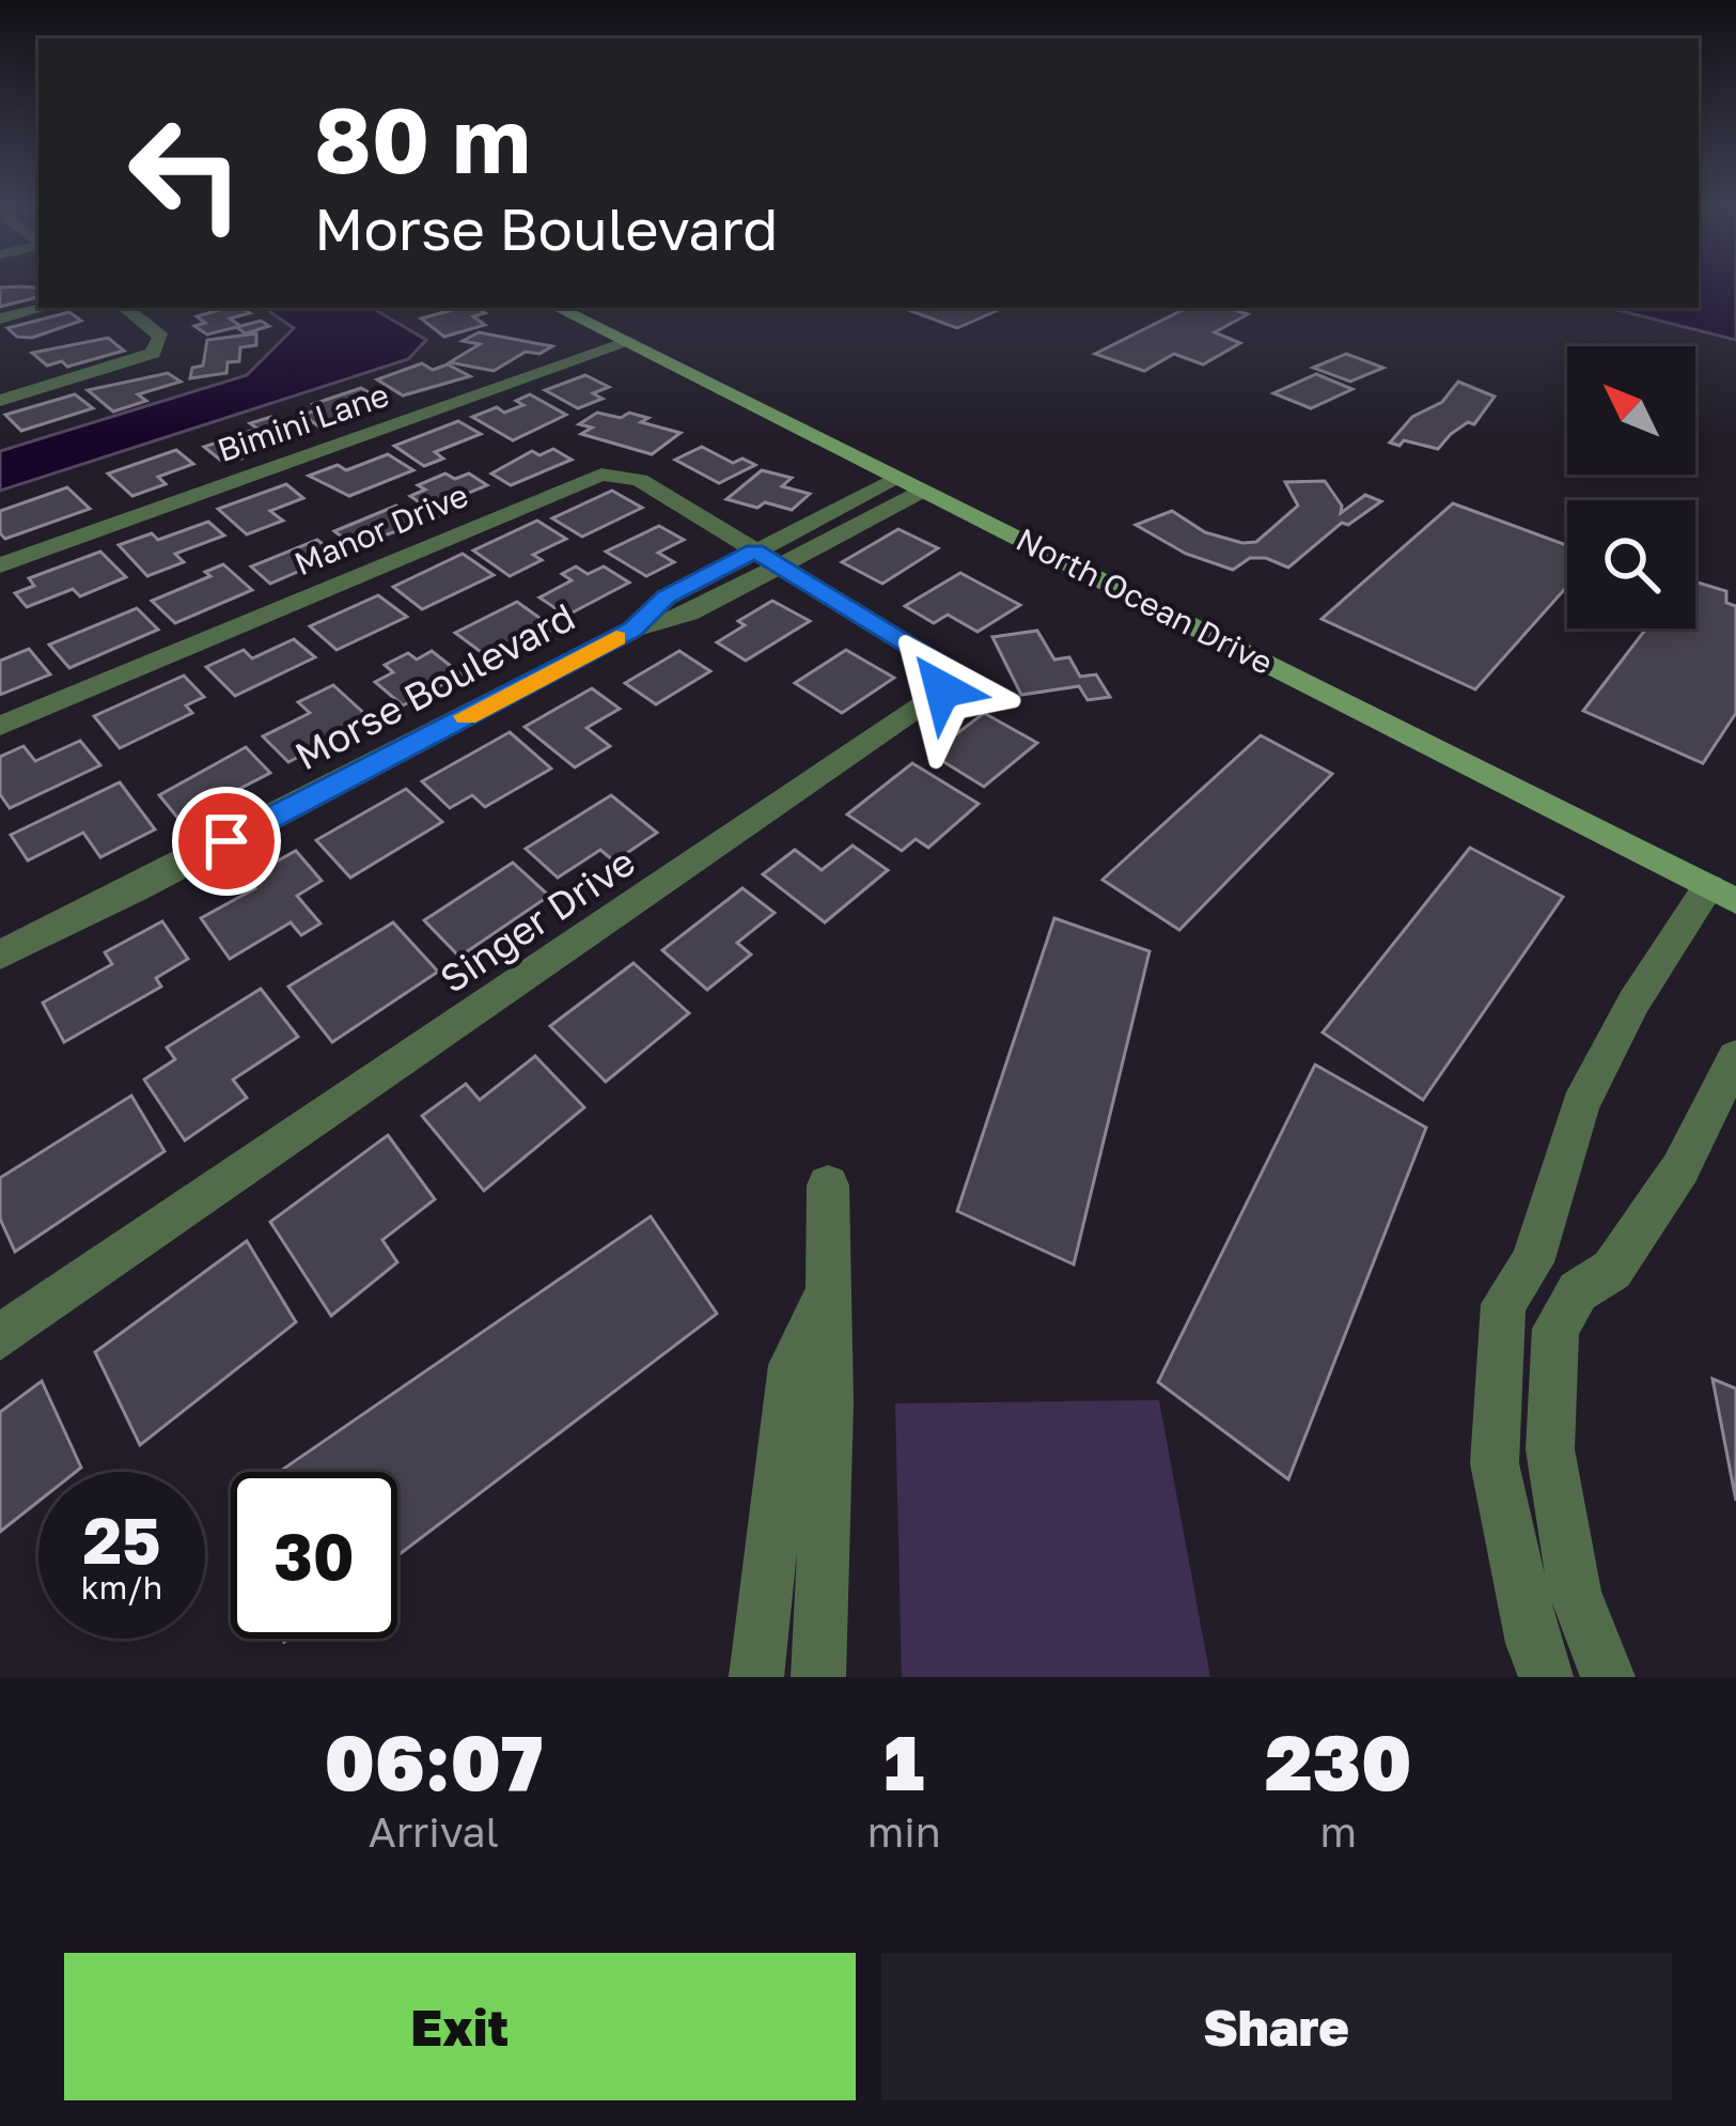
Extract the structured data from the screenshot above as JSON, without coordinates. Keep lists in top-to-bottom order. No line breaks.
{"streets":{"main road":["North Ocean Drive"],"street":["Bimini Lane","Manor Drive","Morse Boulevard","Singer Drive"]},"crossings":[["Bimini Lane","North Ocean Drive"],["Manor Drive","Morse Boulevard"],["Manor Drive","Singer Drive"],["North Ocean Drive","Morse Boulevard"],["Morse Boulevard","Singer Drive"]],"north":"top left","page":{"turn":["80 m","Morse Boulevard"],"speed":"25 km/h","limit":"30","eta":["06:07","Arrival","1","min","230","m"],"buttons":["Exit","Share"]}}
